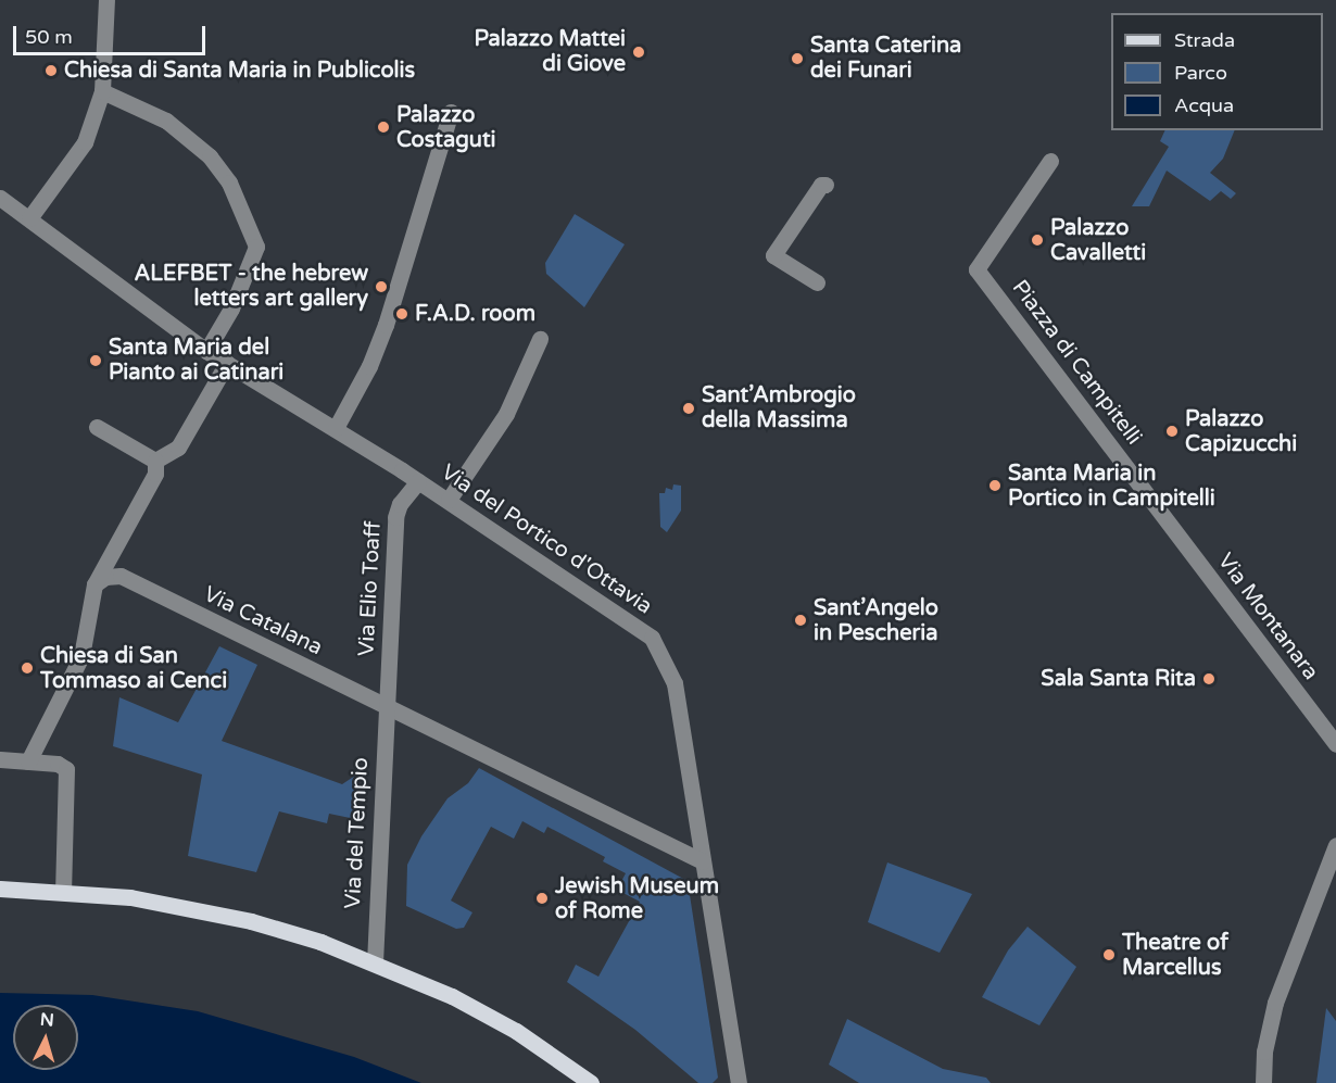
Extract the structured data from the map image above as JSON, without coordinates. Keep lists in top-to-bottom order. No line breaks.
{"streets":{"street":["Piazza di Campitelli","Via del Portico d'Ottavia","Via Elio Toaff","Via Montanara","Via Catalana","Via del Tempio"]},"crossings":[["Piazza di Campitelli","Via Montanara"],["Via del Portico d'Ottavia","Via Elio Toaff"],["Via del Portico d'Ottavia","Via Catalana"],["Via Elio Toaff","Via Catalana"],["Via Elio Toaff","Via del Tempio"],["Via Catalana","Via del Tempio"]],"places":["Palazzo Mattei di Giove","Santa Caterina dei Funari","Chiesa di Santa Maria in Publicolis","Palazzo Costaguti","Palazzo Cavalletti","ALEFBET - the hebrew letters art gallery","F.A.D. room","Santa Maria del Pianto ai Catinari","Sant’Ambrogio della Massima","Palazzo Capizucchi","Santa Maria in Portico in Campitelli","Sant’Angelo in Pescheria","Chiesa di San Tommaso ai Cenci","Sala Santa Rita","Jewish Museum of Rome","Theatre of Marcellus"],"legend":["Strada","Parco","Acqua"],"scale_bar":"50 m","north":"top"}
